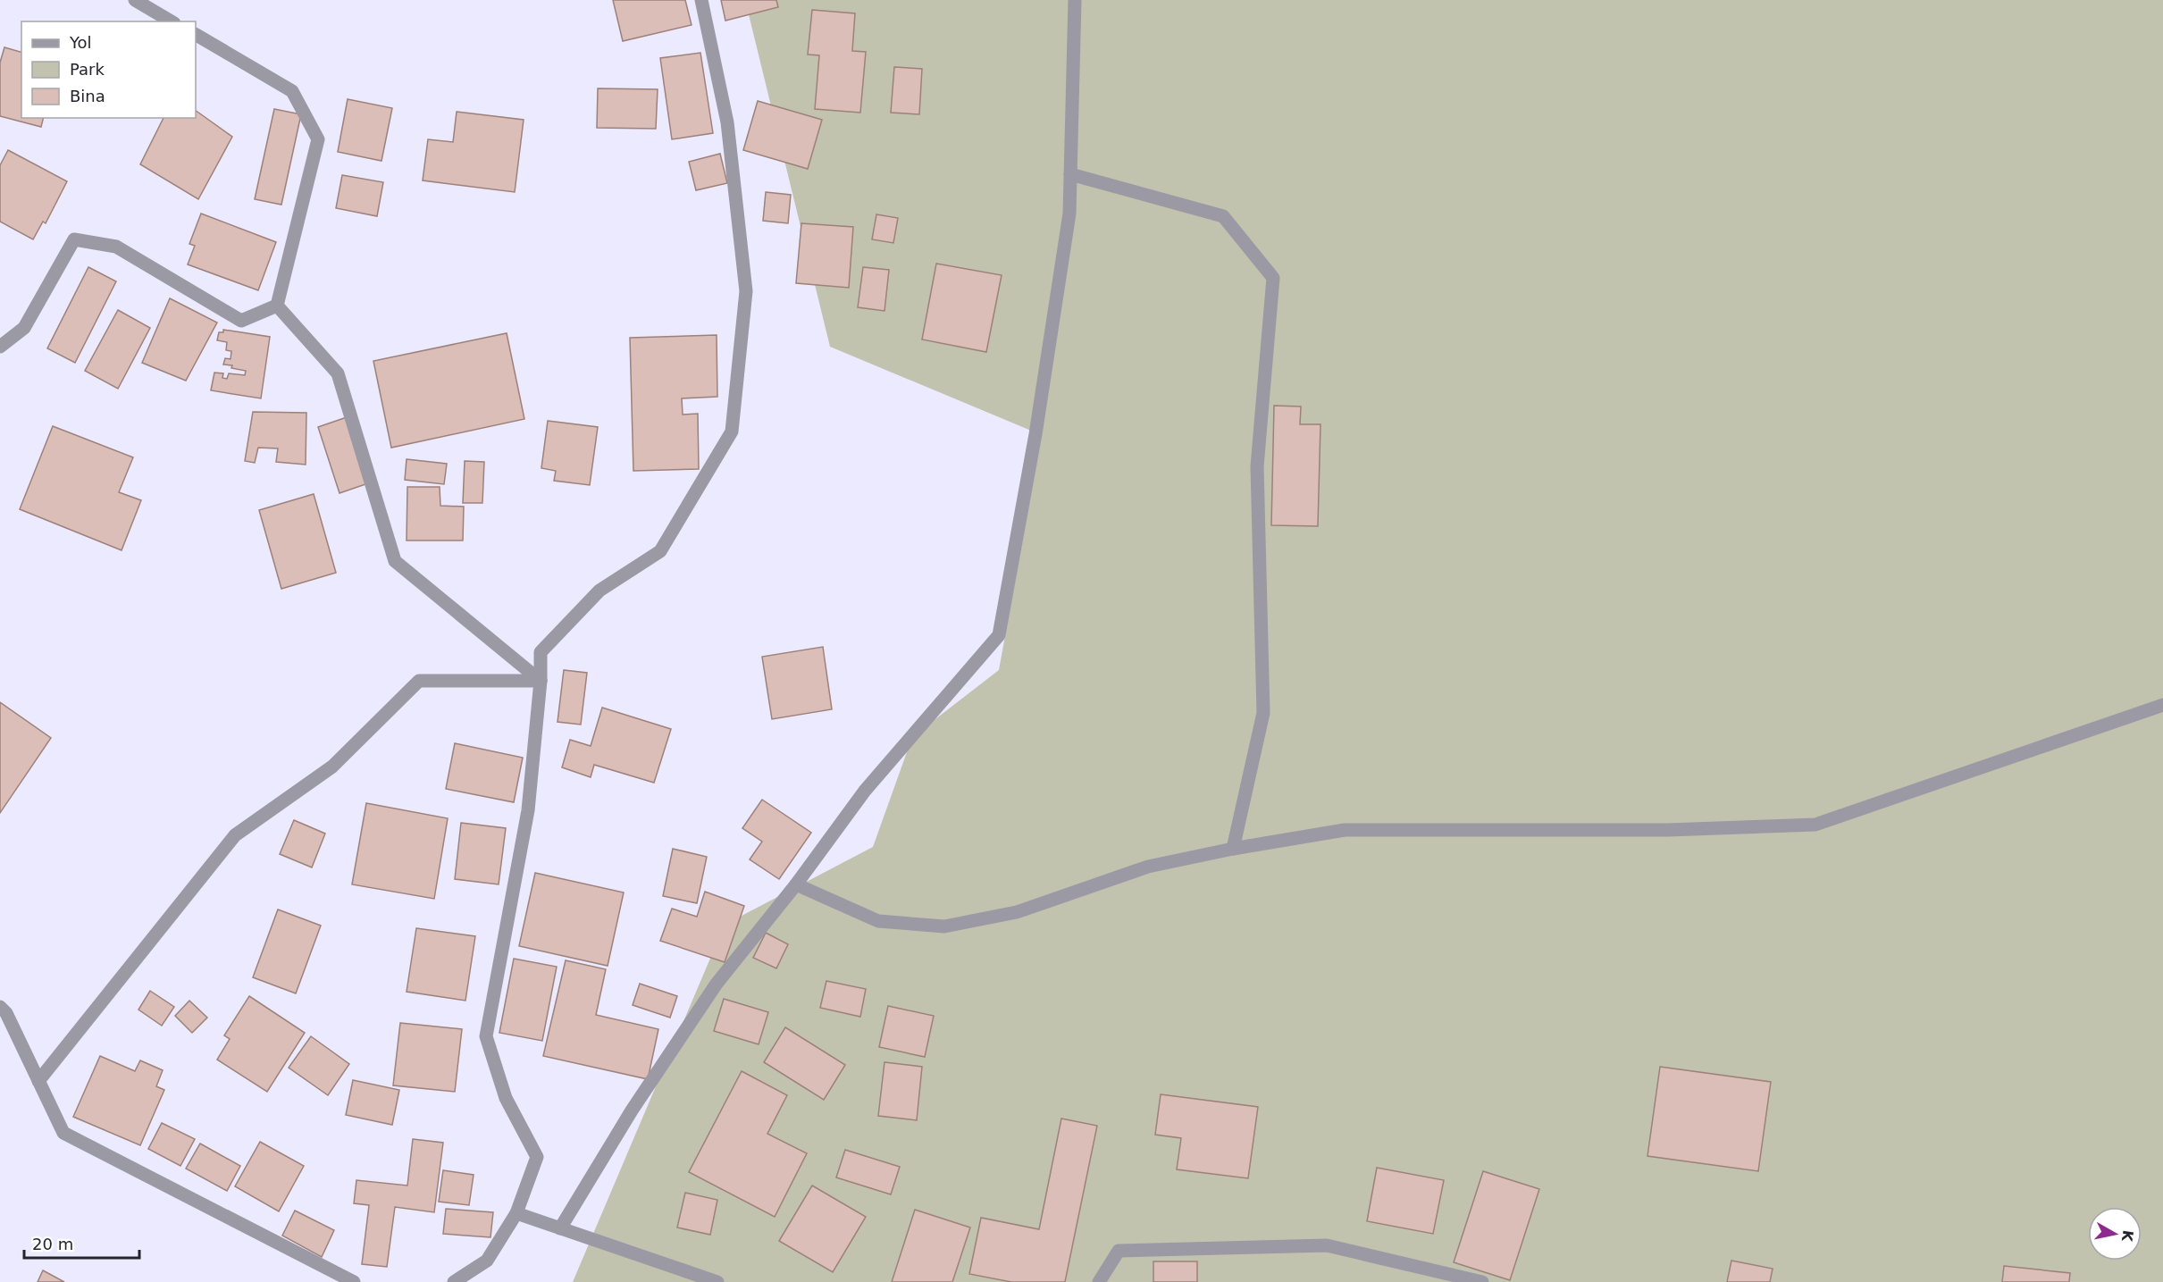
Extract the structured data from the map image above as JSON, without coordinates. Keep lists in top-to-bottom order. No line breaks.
{"legend":["Yol","Park","Bina"],"scale_bar":"20 m","north":"right"}
